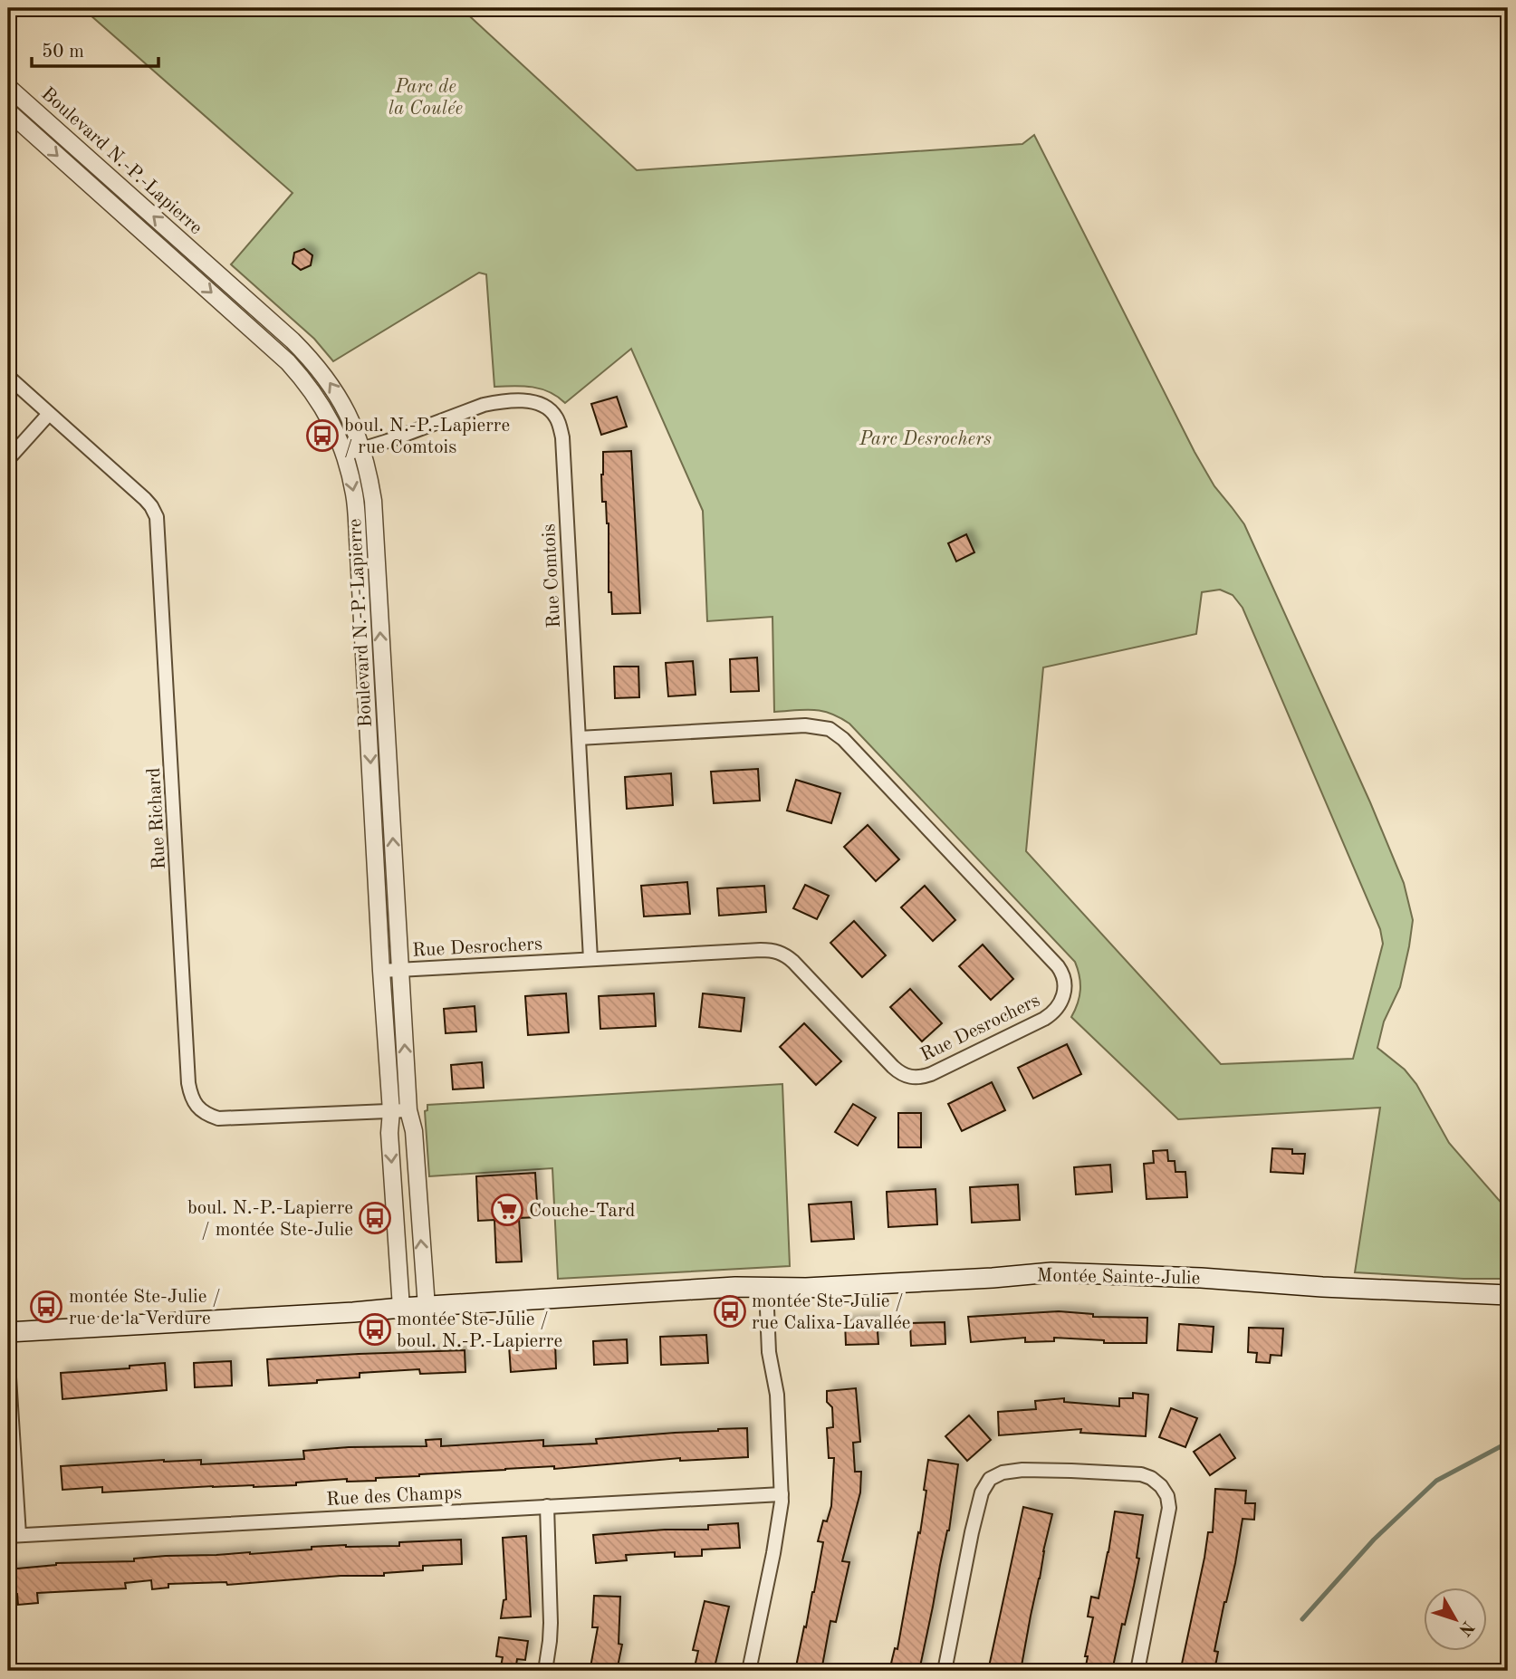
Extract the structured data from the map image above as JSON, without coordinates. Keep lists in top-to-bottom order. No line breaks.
{"streets":{"main road":["Montée Sainte-Julie"],"street":["Boulevard N.-P.-Lapierre","Rue Comtois","Rue Richard","Rue Desrochers","Rue des Champs"]},"crossings":[["Boulevard N.-P.-Lapierre","Rue Comtois"],["Boulevard N.-P.-Lapierre","Rue Richard"],["Boulevard N.-P.-Lapierre","Rue Desrochers"],["Boulevard N.-P.-Lapierre","Montée Sainte-Julie"],["Rue Comtois","Rue Desrochers"]],"parks":["Parc de la Coulée","Parc Desrochers"],"places":{"bus stop":["boul. N.-P.-Lapierre / rue Comtois","boul. N.-P.-Lapierre / montée Ste-Julie","montée Ste-Julie / rue de la Verdure","montée Ste-Julie / rue Calixa-Lavallée","montée Ste-Julie / boul. N.-P.-Lapierre"],"supermarket":["Couche-Tard"]},"scale_bar":"50 m","north":"bottom right"}
